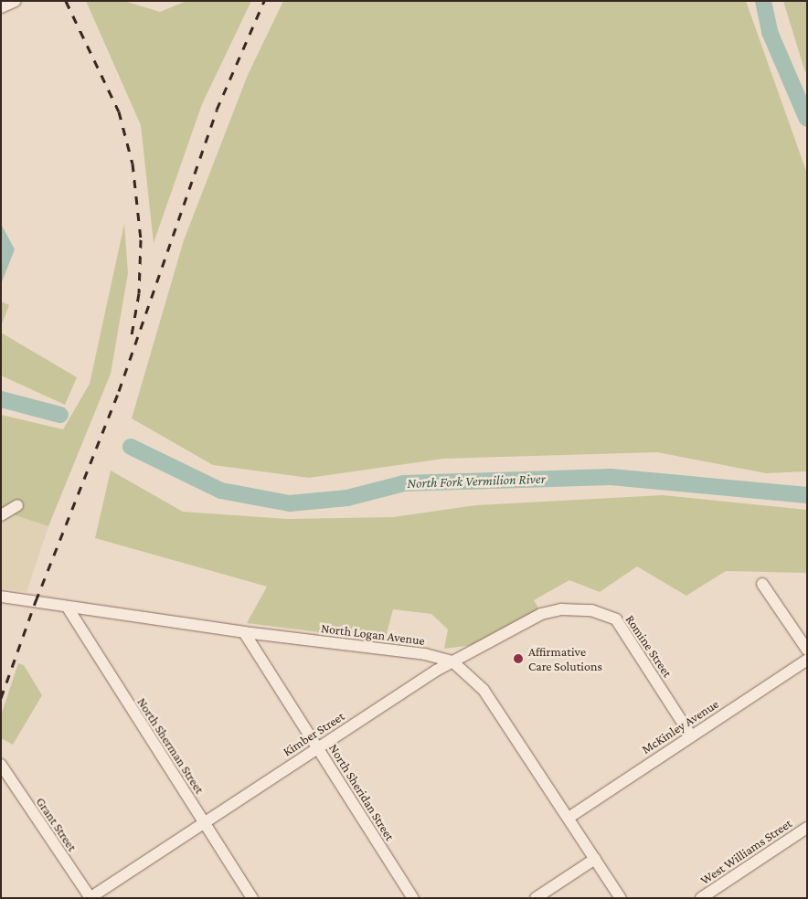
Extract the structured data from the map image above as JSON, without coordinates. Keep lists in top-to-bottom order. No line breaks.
{"streets":{"street":["North Logan Avenue","Romine Street","McKinley Avenue","Kimber Street","North Sherman Street","North Sheridan Street","Grant Street","West Williams Street"]},"crossings":[["North Logan Avenue","McKinley Avenue"],["North Logan Avenue","Kimber Street"],["North Logan Avenue","North Sherman Street"],["North Logan Avenue","North Sheridan Street"],["Romine Street","McKinley Avenue"],["Romine Street","Kimber Street"],["Kimber Street","North Sherman Street"],["Kimber Street","North Sheridan Street"],["Kimber Street","Grant Street"]],"water":["North Fork Vermilion River"],"places":["Affirmative Care Solutions"]}
